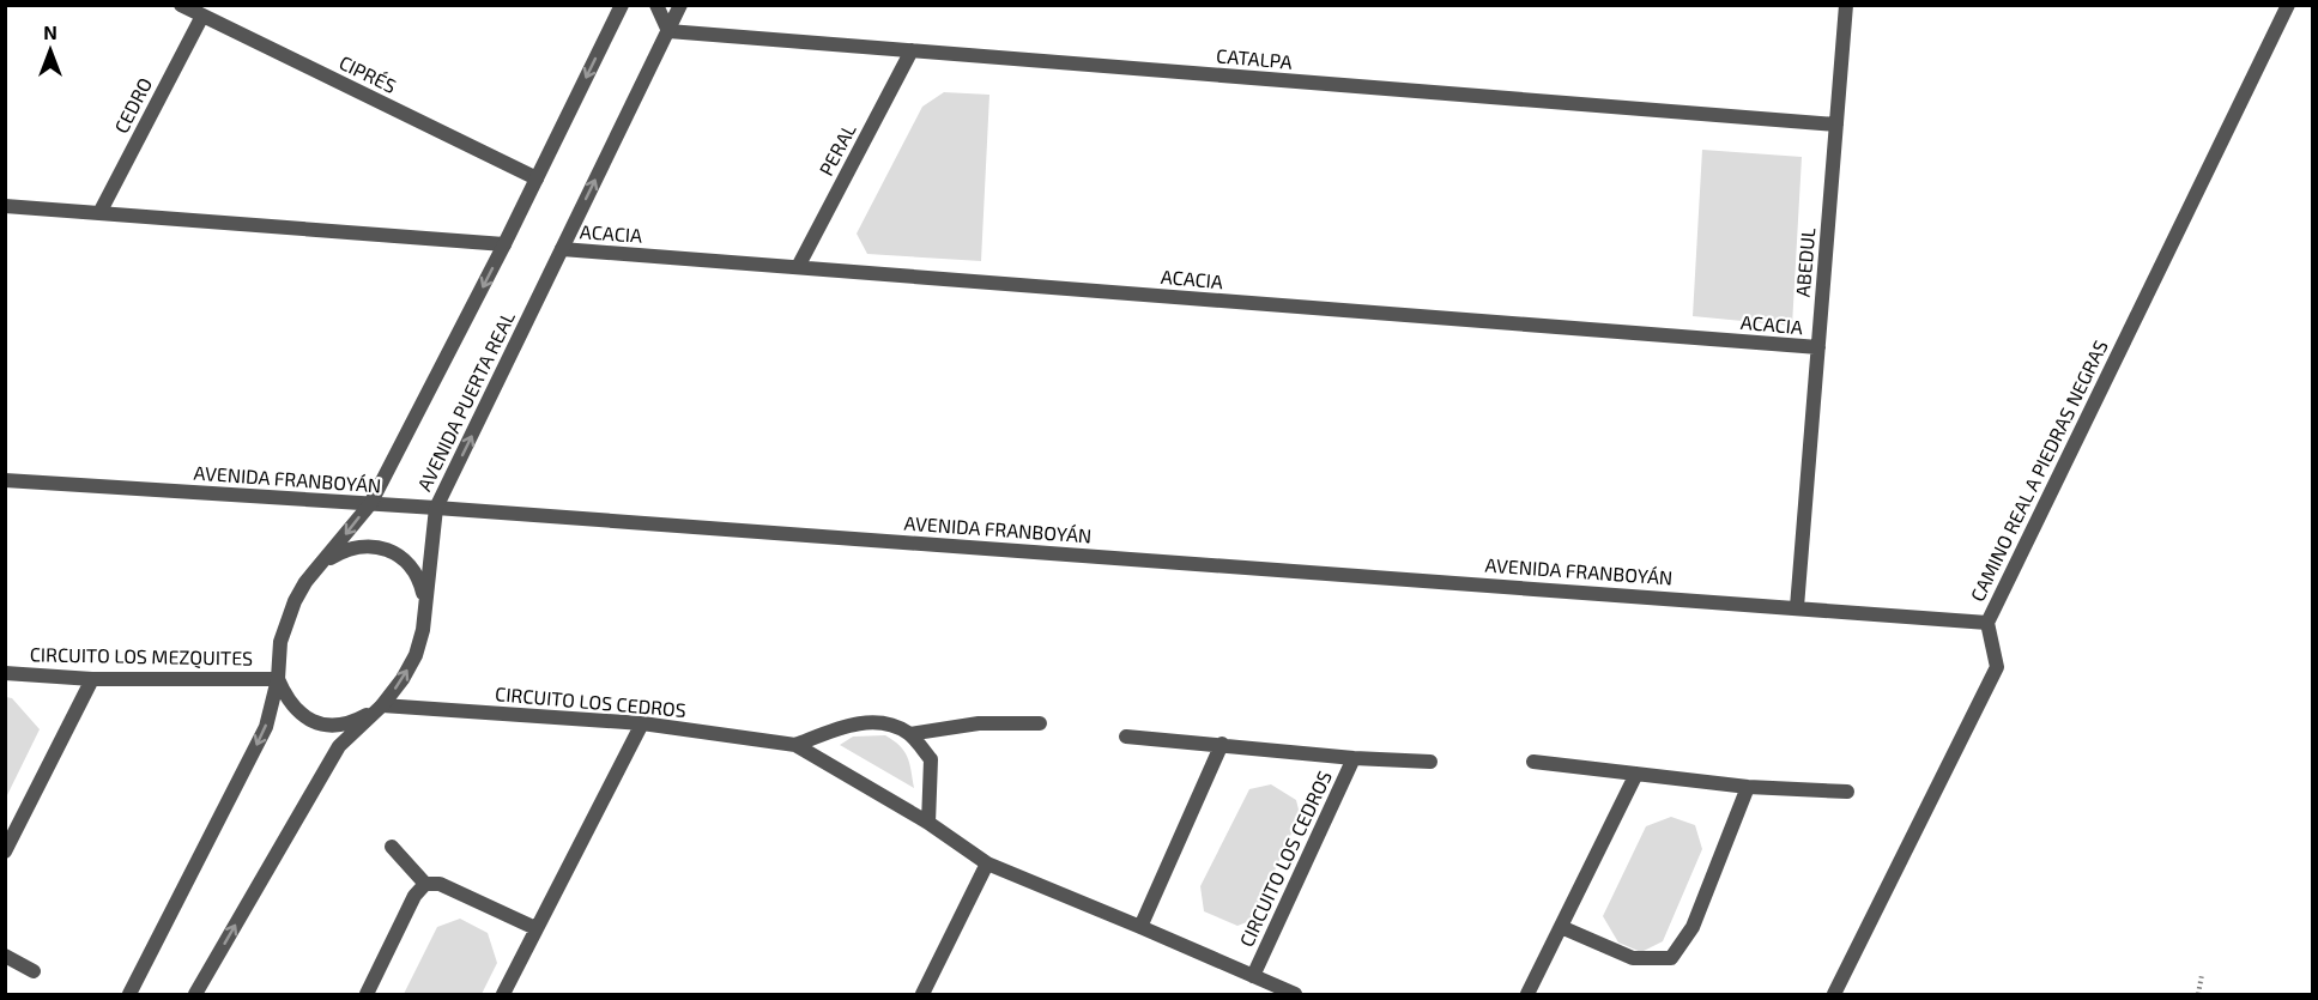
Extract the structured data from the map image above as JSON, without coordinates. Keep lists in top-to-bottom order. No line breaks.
{"streets":{"street":["CATALPA","CIPRÉS","CEDRO","PERAL","ACACIA","ABEDUL","AVENIDA PUERTA REAL","CAMINO REAL A PIEDRAS NEGRAS","AVENIDA FRANBOYÁN","CIRCUITO LOS MEZQUITES","CIRCUITO LOS CEDROS"]},"crossings":[["CATALPA","PERAL"],["CATALPA","ABEDUL"],["CATALPA","AVENIDA PUERTA REAL"],["CIPRÉS","CEDRO"],["CIPRÉS","AVENIDA PUERTA REAL"],["PERAL","ACACIA"],["ACACIA","ABEDUL"],["ACACIA","AVENIDA PUERTA REAL"],["ABEDUL","AVENIDA FRANBOYÁN"],["AVENIDA PUERTA REAL","AVENIDA FRANBOYÁN"],["AVENIDA PUERTA REAL","CIRCUITO LOS MEZQUITES"],["AVENIDA PUERTA REAL","CIRCUITO LOS CEDROS"],["CAMINO REAL A PIEDRAS NEGRAS","AVENIDA FRANBOYÁN"],["CIRCUITO LOS MEZQUITES","CIRCUITO LOS CEDROS"]],"north":"top"}
